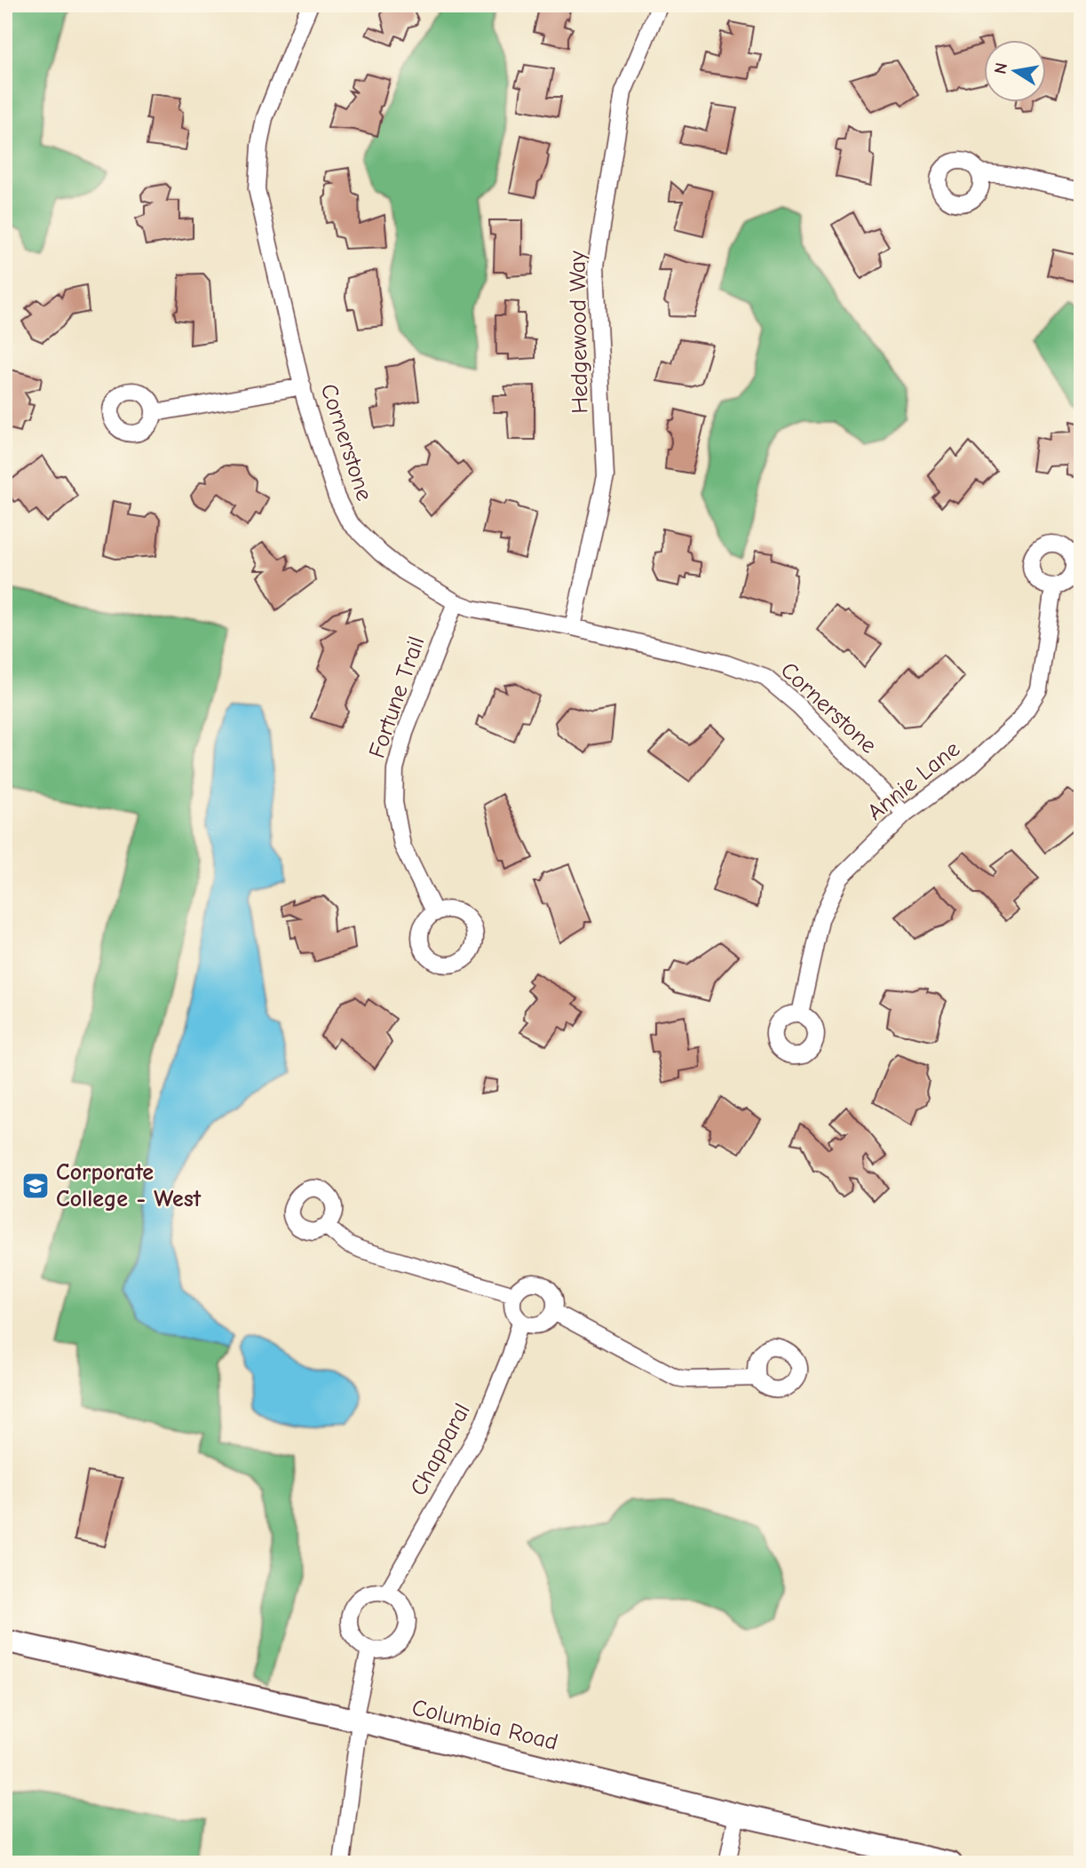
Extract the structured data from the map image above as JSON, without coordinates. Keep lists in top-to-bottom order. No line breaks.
{"streets":{"main road":["Columbia Road"],"street":["Hedgewood Way","Cornerstone","Fortune Trail","Annie Lane","Chapparal"]},"crossings":[["Hedgewood Way","Cornerstone"],["Cornerstone","Fortune Trail"],["Cornerstone","Annie Lane"]],"places":{"school or university":["Corporate College - West"]},"north":"left"}
